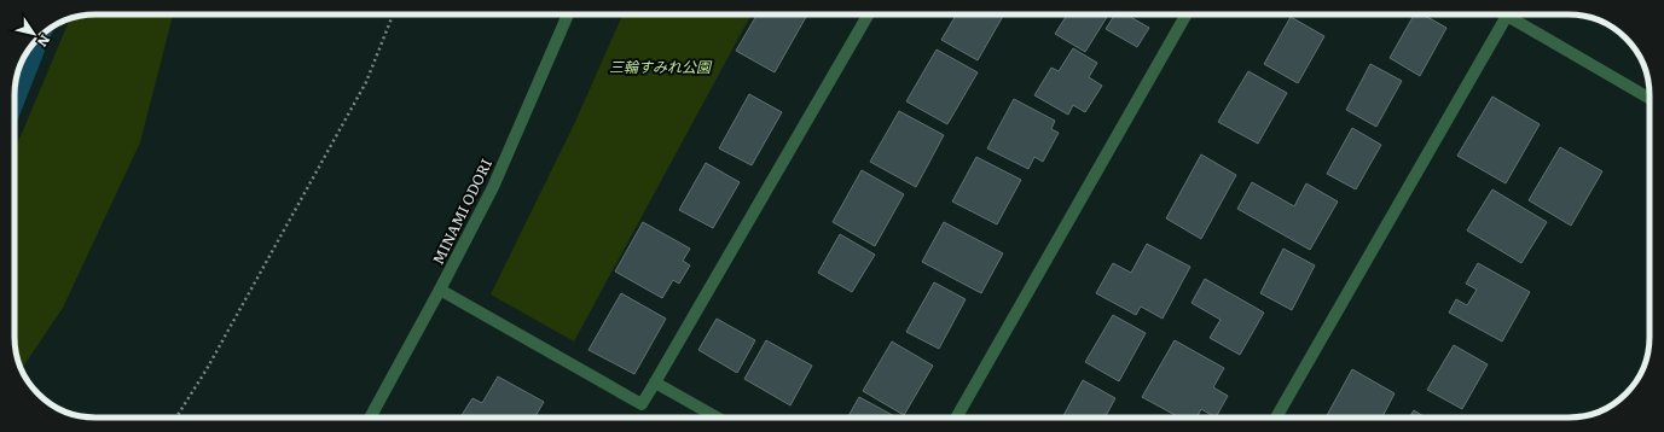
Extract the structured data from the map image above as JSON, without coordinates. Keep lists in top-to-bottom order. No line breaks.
{"streets":{"street":["MINAMI ODORI"]},"parks":["三輪すみれ公園"],"north":"bottom right"}
